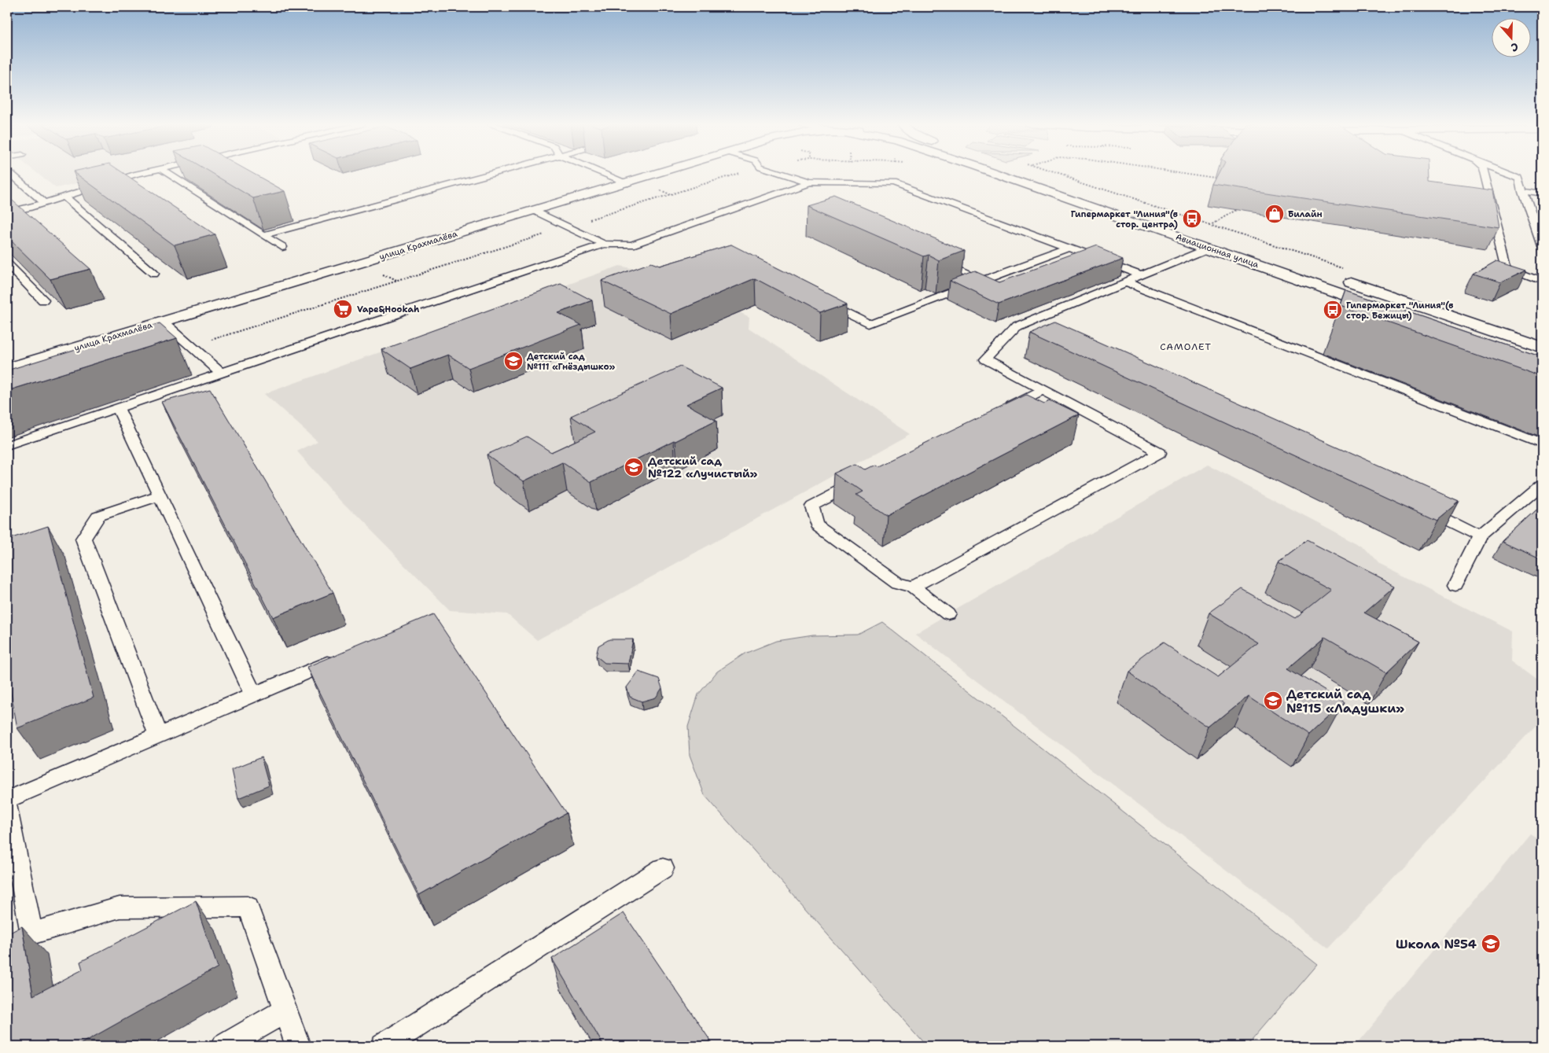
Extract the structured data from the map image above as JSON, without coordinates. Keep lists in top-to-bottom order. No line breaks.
{"streets":{"main road":["улица Крахмалёва","Авиационная улица"]},"districts":["САМОЛЕТ"],"places":{"shop":["Билайн"],"bus stop":["Гипермаркет \"Линия\"(в стор. центра)","Гипермаркет \"Линия\"(в стор. Бежицы)"],"supermarket":["Vape&Hookah"],"school or university":["Детский сад №111 «Гнёздышко»","Детский сад №122 «Лучистый»","Детский сад №115 «Ладушки»","Школа №54"]},"north":"bottom"}
